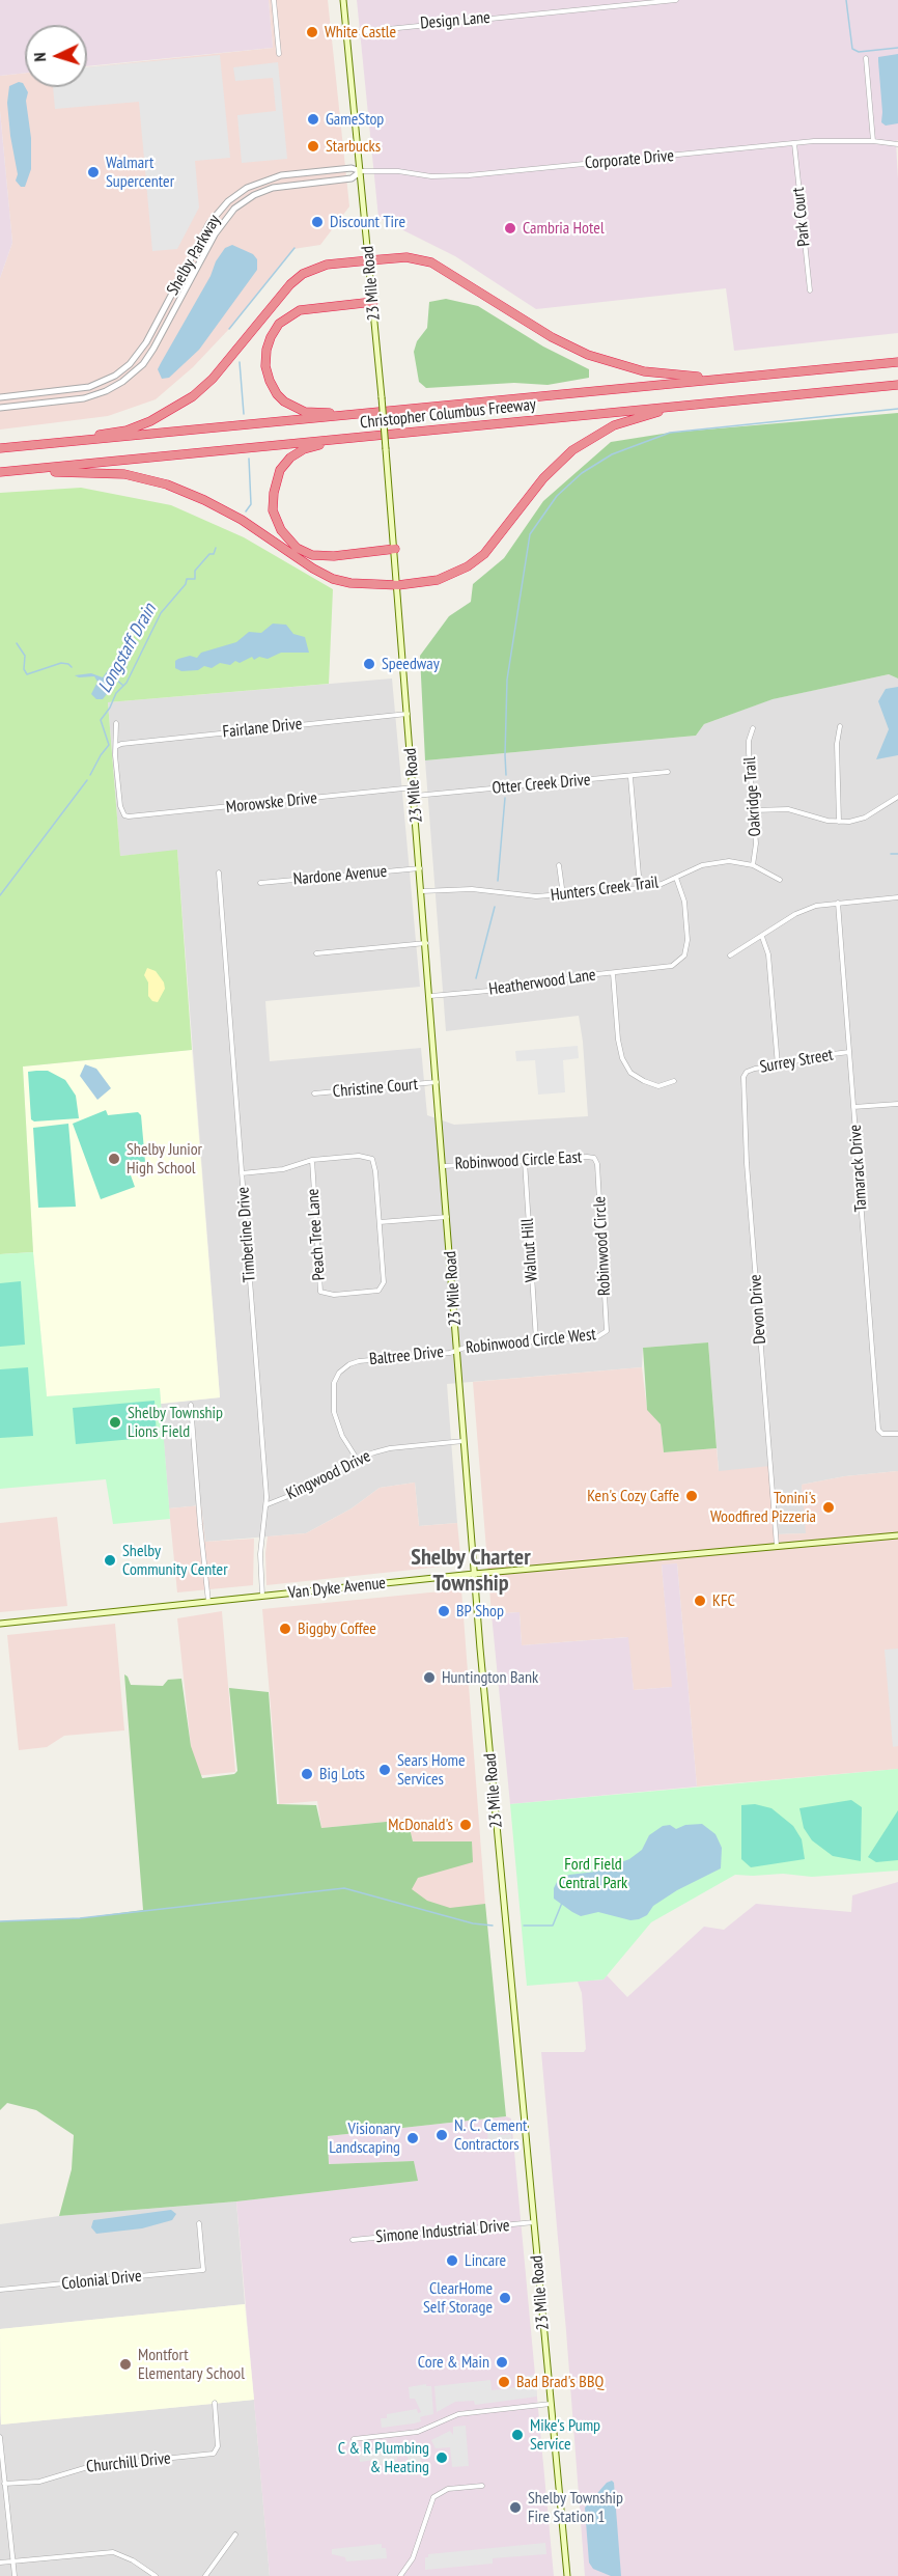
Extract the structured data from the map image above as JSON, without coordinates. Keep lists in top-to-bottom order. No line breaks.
{"streets":{"highway":["Christopher Columbus Freeway"],"main road":["23 Mile Road","Van Dyke Avenue"],"street":["Design Lane","Corporate Drive","Park Court","Shelby Parkway","Fairlane Drive","Otter Creek Drive","Oakridge Trail","Morowske Drive","Nardone Avenue","Hunters Creek Trail","Heatherwood Lane","Surrey Street","Christine Court","Robinwood Circle East","Tamarack Drive","Timberline Drive","Peach Tree Lane","Robinwood Circle","Walnut Hill","Devon Drive","Robinwood Circle West","Baltree Drive","Kingwood Drive","Simone Industrial Drive","Colonial Drive","Churchill Drive"]},"crossings":[["Design Lane","23 Mile Road"],["Corporate Drive","Park Court"],["Corporate Drive","Shelby Parkway"],["Corporate Drive","23 Mile Road"],["Shelby Parkway","23 Mile Road"],["23 Mile Road","Fairlane Drive"],["23 Mile Road","Otter Creek Drive"],["23 Mile Road","Morowske Drive"],["23 Mile Road","Nardone Avenue"],["23 Mile Road","Hunters Creek Trail"],["23 Mile Road","Heatherwood Lane"],["23 Mile Road","Christine Court"],["23 Mile Road","Robinwood Circle East"],["23 Mile Road","Robinwood Circle West"],["23 Mile Road","Baltree Drive"],["23 Mile Road","Kingwood Drive"],["23 Mile Road","Van Dyke Avenue"],["23 Mile Road","Simone Industrial Drive"],["Fairlane Drive","Morowske Drive"],["Oakridge Trail","Hunters Creek Trail"],["Hunters Creek Trail","Heatherwood Lane"],["Surrey Street","Tamarack Drive"],["Surrey Street","Devon Drive"],["Robinwood Circle East","Robinwood Circle"],["Robinwood Circle East","Walnut Hill"],["Timberline Drive","Kingwood Drive"],["Timberline Drive","Van Dyke Avenue"],["Robinwood Circle","Robinwood Circle West"],["Walnut Hill","Robinwood Circle West"],["Devon Drive","Van Dyke Avenue"],["Robinwood Circle West","Baltree Drive"],["Baltree Drive","Kingwood Drive"]],"districts":["Shelby Charter Township"],"water":["Longstaff Drain"],"parks":["Ford Field Central Park"],"places":["White Castle","GameStop","Starbucks","Walmart Supercenter","Discount Tire","Cambria Hotel","Speedway","Shelby Junior High School","Shelby Township Lions Field","Ken's Cozy Caffe","Tonini's Woodfired Pizzeria","Shelby Community Center","KFC","BP Shop","Biggby Coffee","Huntington Bank","Sears Home Services","Big Lots","McDonald's","N. C. Cement Contractors","Visionary Landscaping","Lincare","ClearHome Self Storage","Core & Main","Montfort Elementary School","Bad Brad's BBQ","Mike's Pump Service","C & R Plumbing & Heating","Shelby Township Fire Station 1"],"north":"left"}
